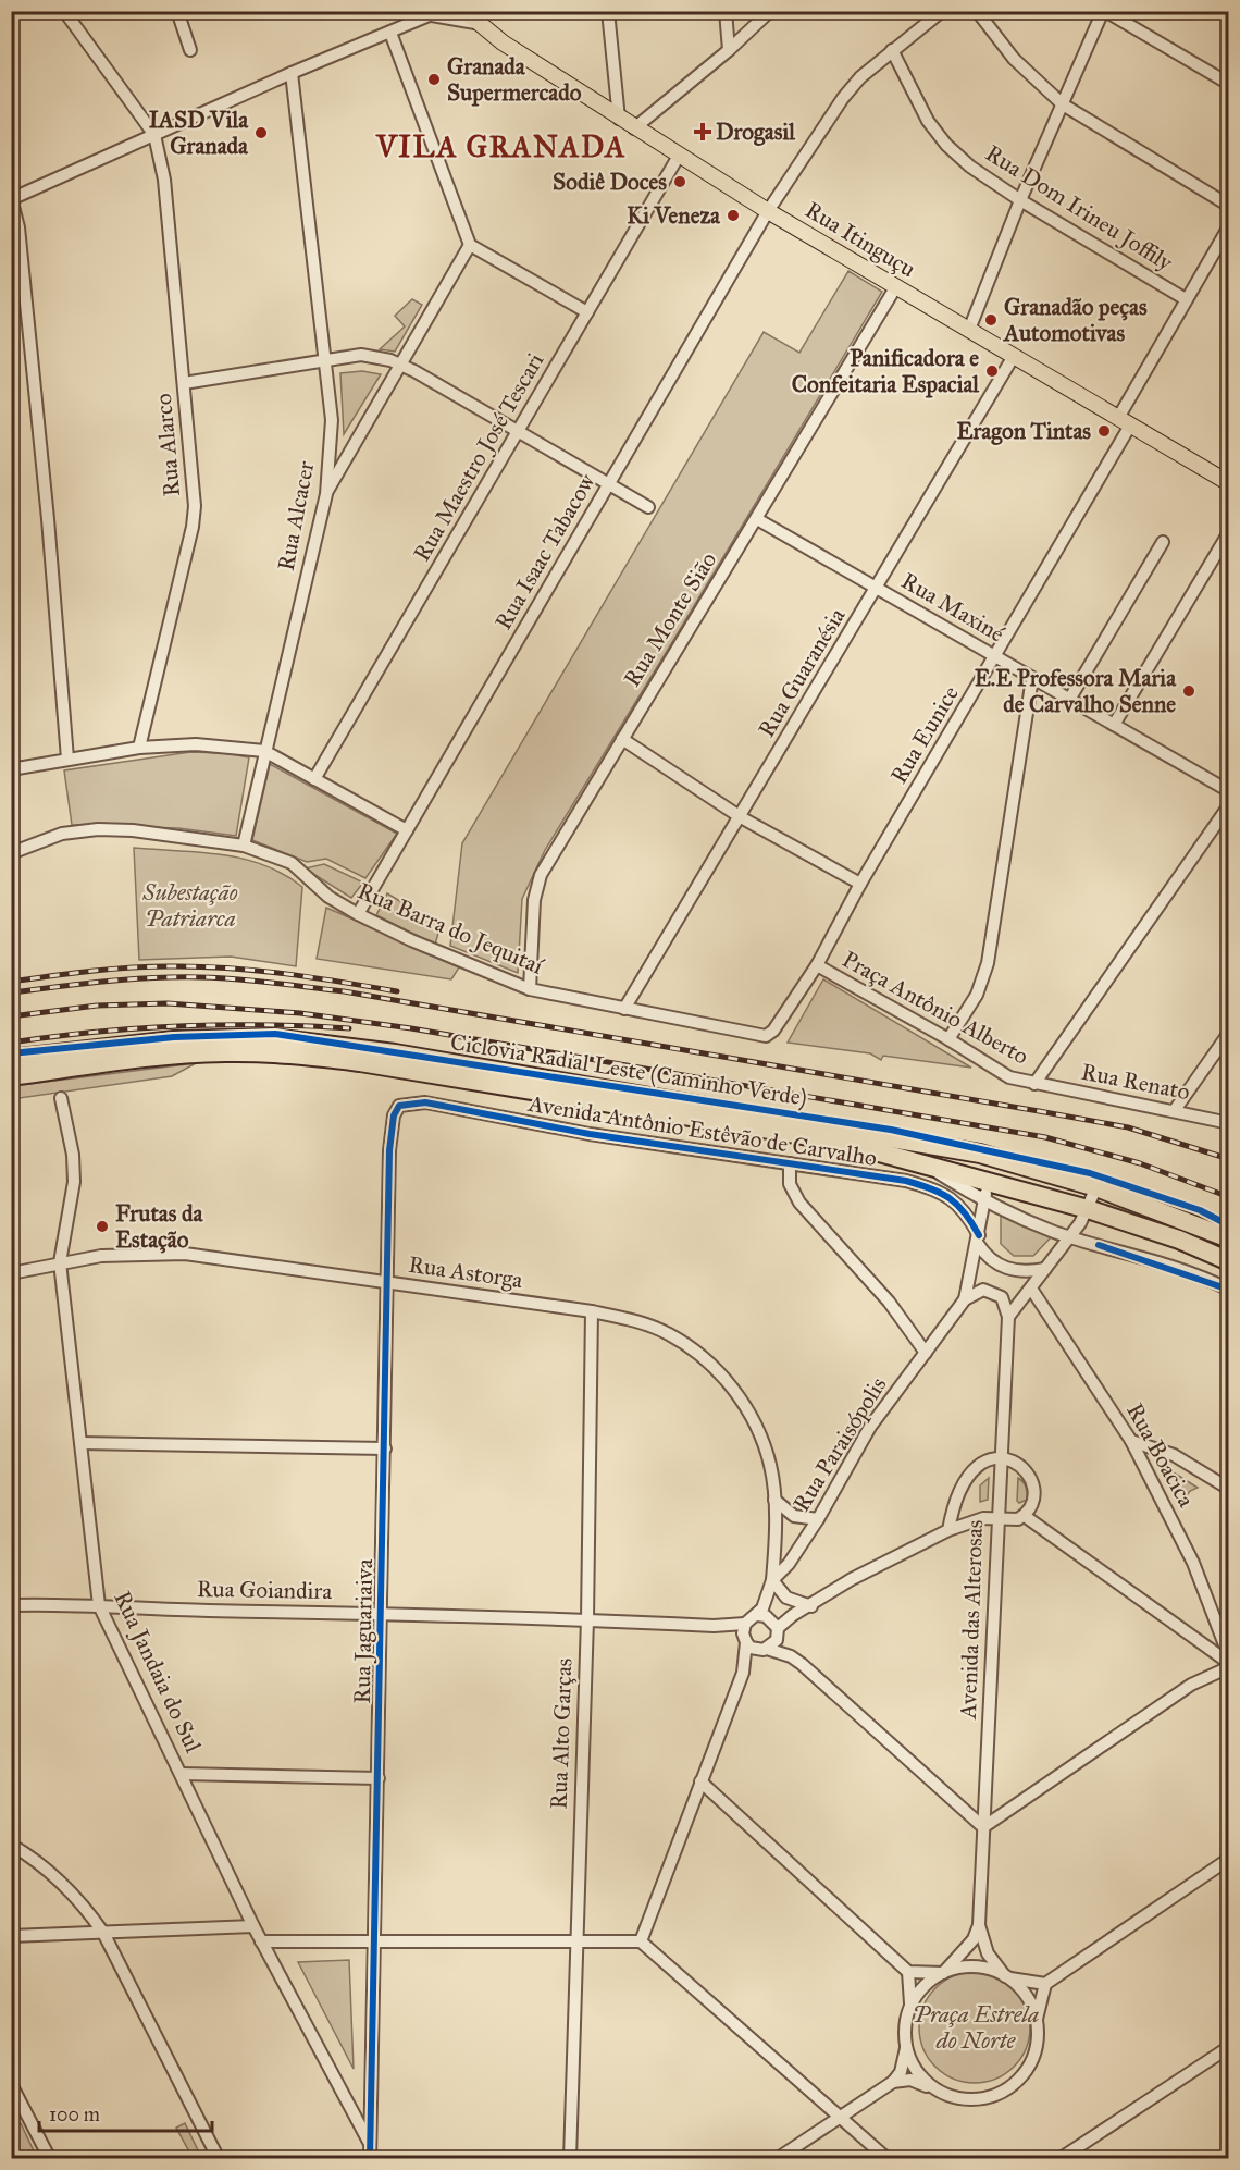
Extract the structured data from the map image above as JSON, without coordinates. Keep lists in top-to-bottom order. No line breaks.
{"streets":{"highway":["Avenida Antônio Estêvão de Carvalho"],"main road":["Rua Itinguçu"],"street":["Rua Dom Irineu Joffily","Rua Alarco","Rua Maestro José Tescari","Rua Alcacer","Rua Isaac Tabacow","Rua Maxiné","Rua Monte Sião","Rua Guaranésia","Rua Eunice","Rua Barra do Jequitaí","Praça Antônio Alberto","Rua Renato","Rua Astorga","Rua Paraisópolis","Rua Boacica","Rua Goiandira","Avenida das Alterosas","Rua Jaguariaiva","Rua Jandaia do Sul","Rua Alto Garças"],"cycle path":["Ciclovia Radial Leste (Caminho Verde)"]},"crossings":[["Rua Dom Irineu Joffily","Rua Isaac Tabacow"],["Rua Dom Irineu Joffily","Rua Eunice"],["Rua Itinguçu","Rua Maestro José Tescari"],["Rua Itinguçu","Rua Isaac Tabacow"],["Rua Itinguçu","Rua Monte Sião"],["Rua Itinguçu","Rua Guaranésia"],["Rua Itinguçu","Rua Eunice"],["Rua Alcacer","Rua Barra do Jequitaí"],["Rua Isaac Tabacow","Rua Barra do Jequitaí"],["Rua Maxiné","Rua Monte Sião"],["Rua Maxiné","Rua Guaranésia"],["Rua Maxiné","Rua Eunice"],["Rua Monte Sião","Rua Barra do Jequitaí"],["Rua Guaranésia","Rua Barra do Jequitaí"],["Rua Eunice","Rua Barra do Jequitaí"],["Rua Eunice","Praça Antônio Alberto"],["Praça Antônio Alberto","Rua Renato"],["Avenida Antônio Estêvão de Carvalho","Rua Jaguariaiva"],["Rua Astorga","Rua Paraisópolis"],["Rua Astorga","Rua Jaguariaiva"],["Rua Astorga","Rua Jandaia do Sul"],["Rua Astorga","Rua Alto Garças"],["Rua Paraisópolis","Rua Goiandira"],["Rua Goiandira","Rua Jaguariaiva"],["Rua Goiandira","Rua Jandaia do Sul"],["Rua Goiandira","Rua Alto Garças"],["Rua Jaguariaiva","Rua Jandaia do Sul"]],"districts":["VILA GRANADA"],"parks":["Subestação Patriarca","Praça Estrela do Norte"],"places":{"other":["Granada Supermercado","IASD Vila Granada","Sodiê Doces","Ki Veneza","Granadão peças Automotivas","Panificadora e Confeitaria Espacial","Eragon Tintas","E.E Professora Maria de Carvalho Senne","Frutas da Estação"],"health":["Drogasil"]},"scale_bar":"100 m"}
